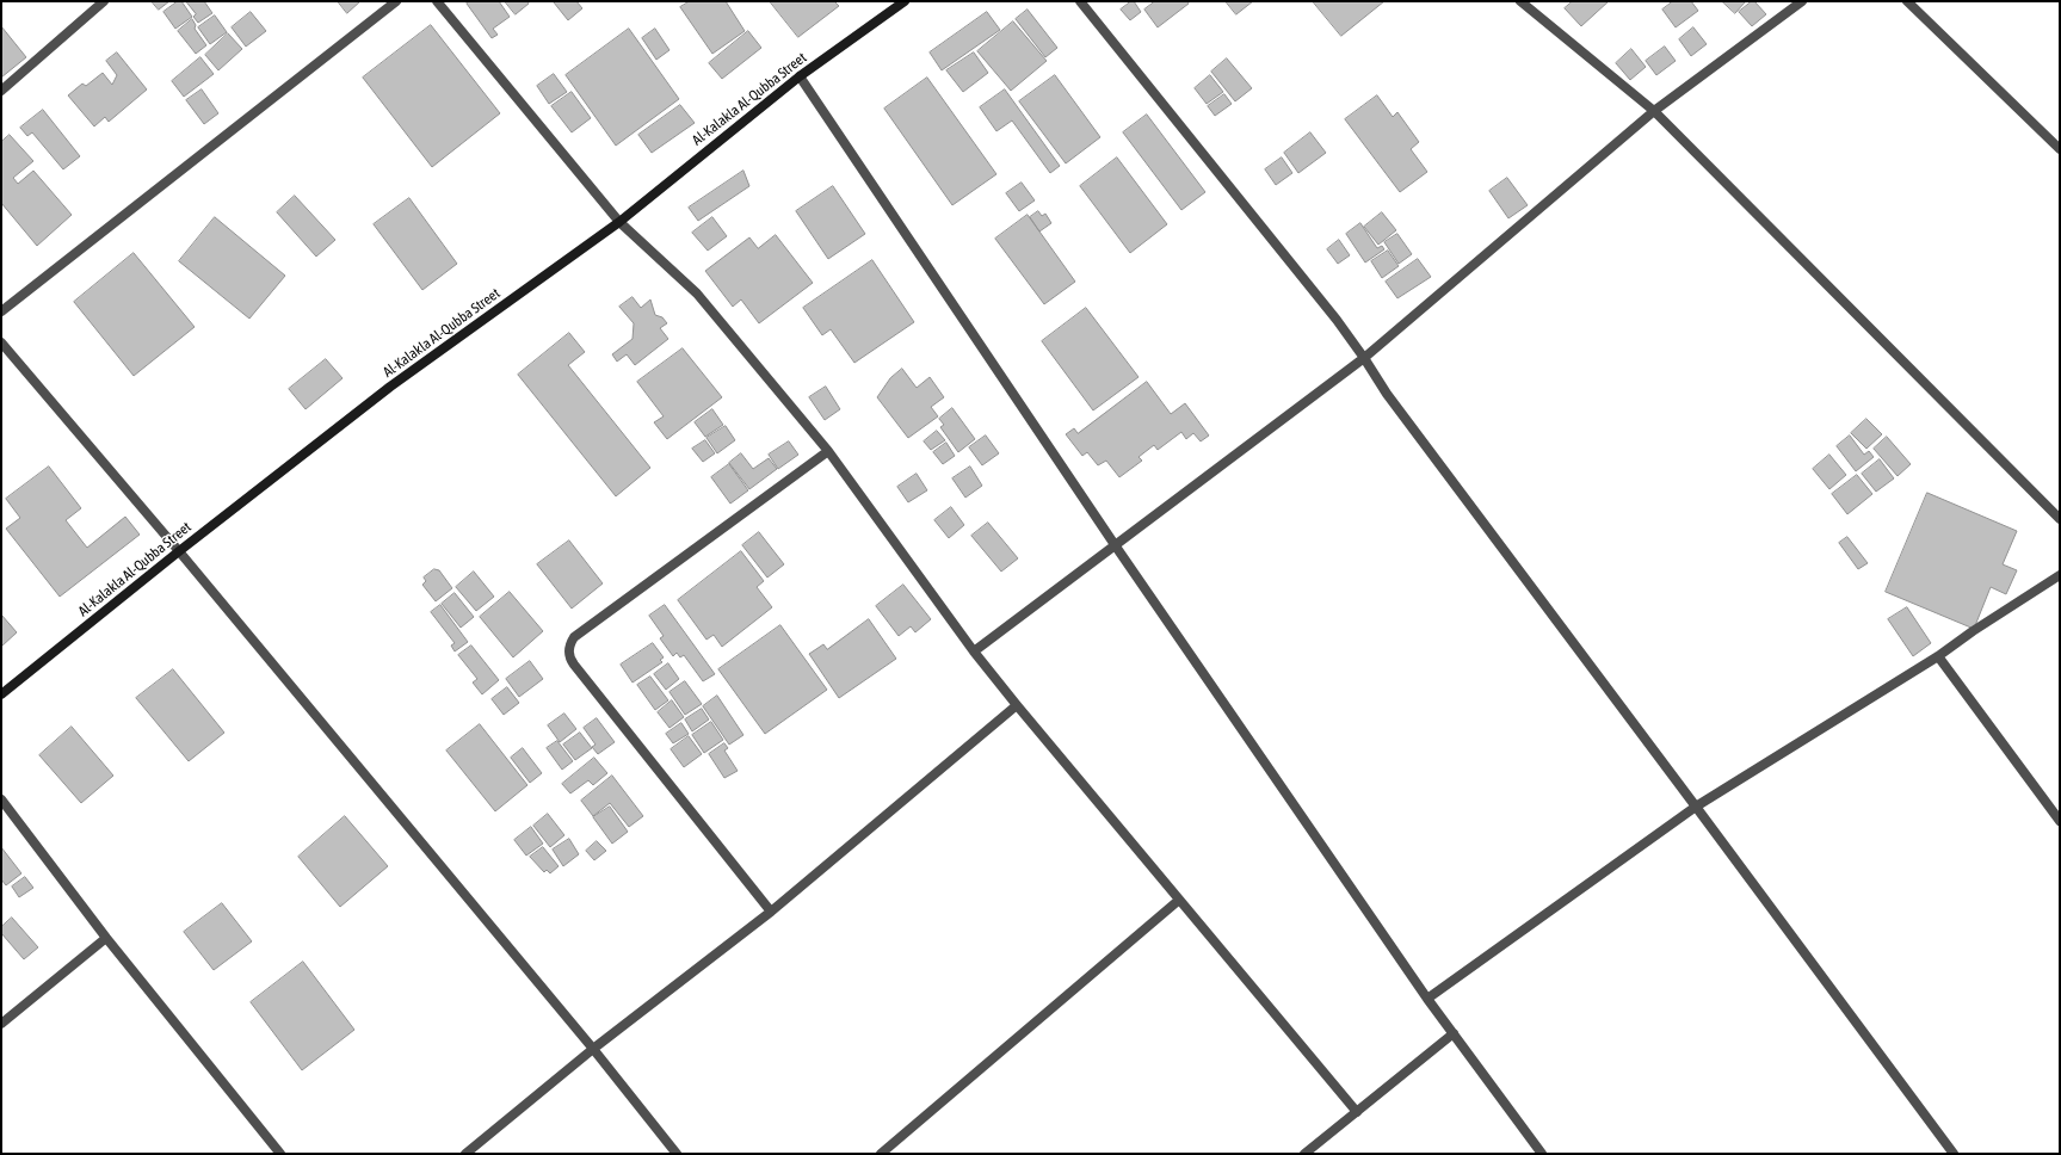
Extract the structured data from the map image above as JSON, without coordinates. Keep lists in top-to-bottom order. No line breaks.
{"streets":{"street":["Al-Kalakla Al-Qubba Street"]}}
